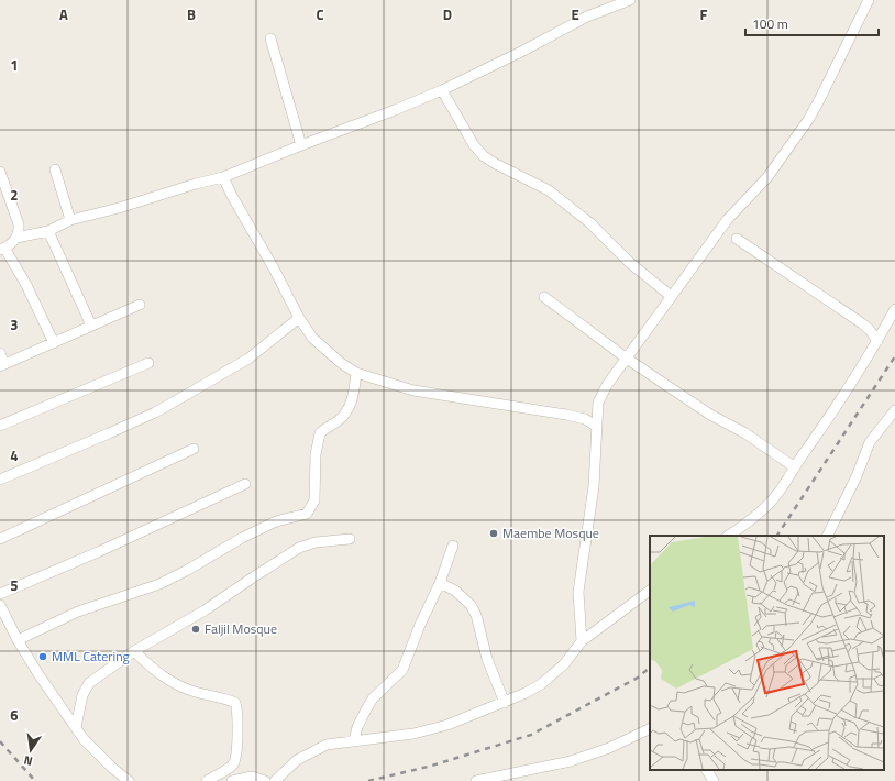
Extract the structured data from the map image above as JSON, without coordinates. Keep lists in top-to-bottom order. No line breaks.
{"places":["Maembe Mosque","Faljil Mosque","MML Catering"],"scale_bar":"100 m","north":"bottom","grid":{"columns":["A","B","C","D","E","F"],"rows":["1","2","3","4","5","6"]}}
